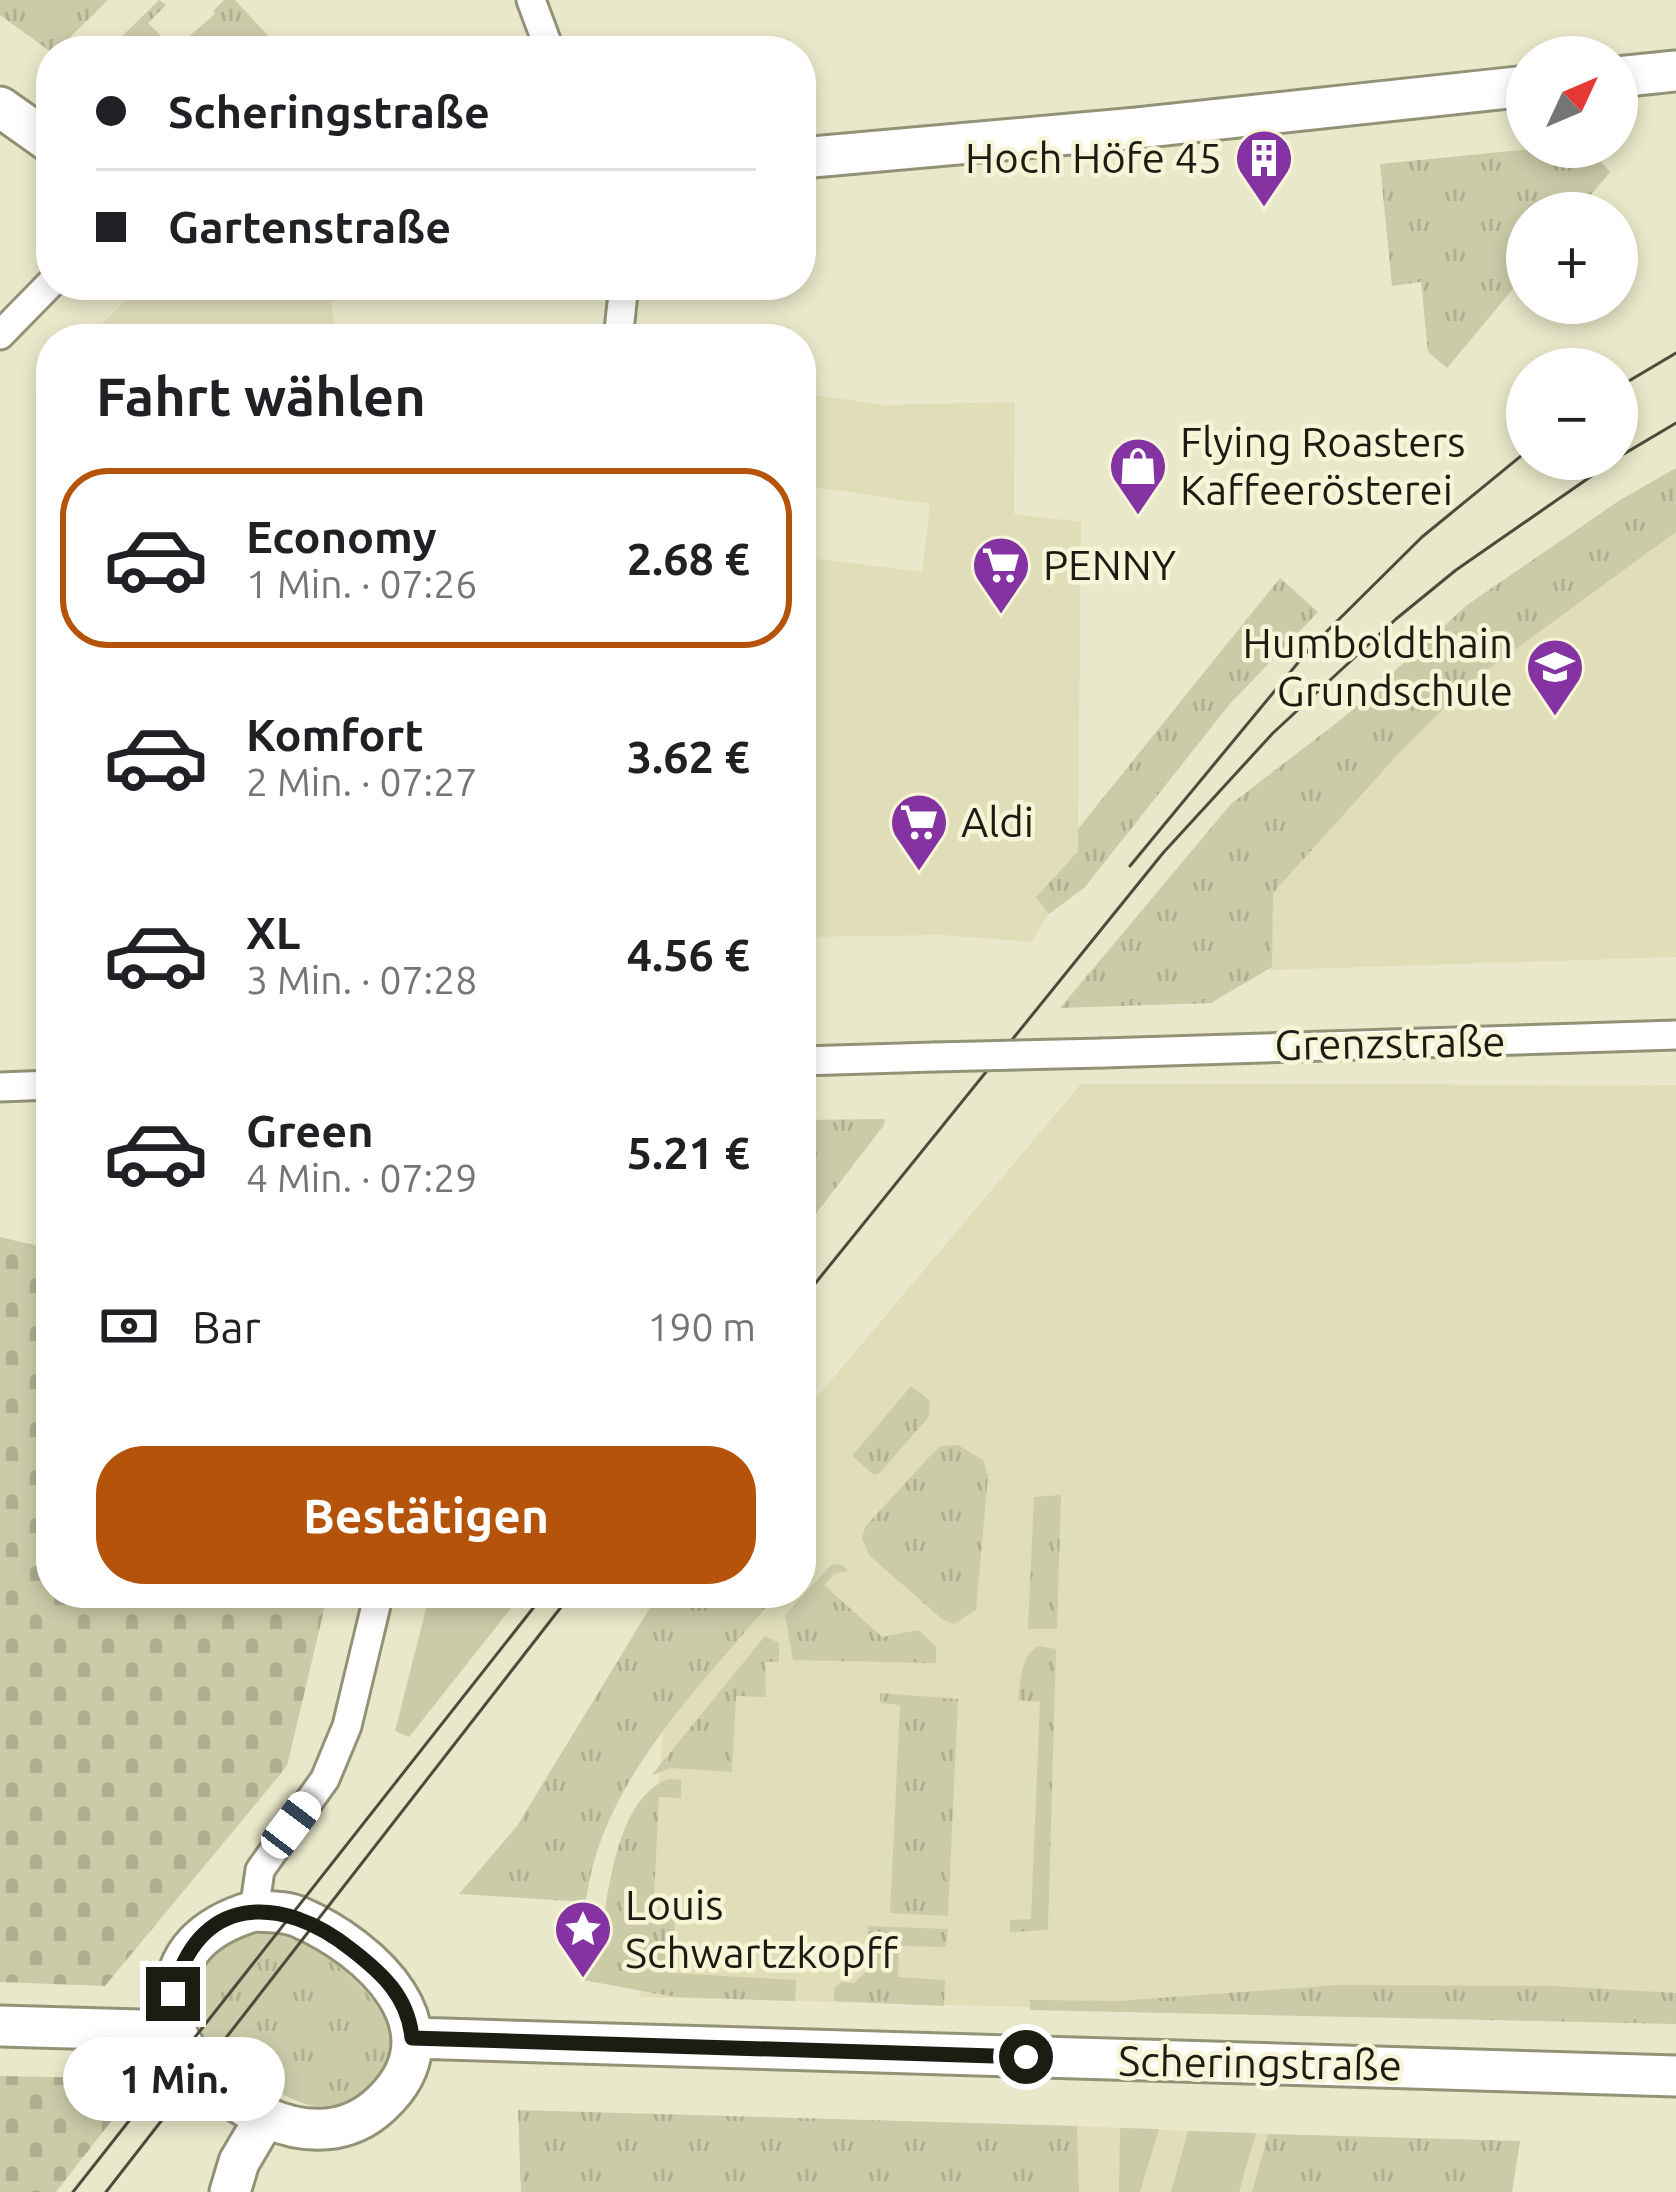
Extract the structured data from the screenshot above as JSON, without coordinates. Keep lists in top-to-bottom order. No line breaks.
{"streets":{"street":["Grenzstraße","Scheringstraße"]},"places":{"building":["Hoch Höfe 45"],"shop":["Flying Roasters Kaffeerösterei"],"supermarket":["PENNY","Aldi"],"school or university":["Humboldthain Grundschule"],"place":["Louis Schwartzkopff"]},"north":"top right","page":{"map_buttons":["+","−"],"banner":["Scheringstraße","Gartenstraße"],"heading":"Fahrt wählen","list":[{"name":"Economy","note":"1 Min. · 07:26","value":"2.68 €"},{"name":"Komfort","note":"2 Min. · 07:27","value":"3.62 €"},{"name":"XL","note":"3 Min. · 07:28","value":"4.56 €"},{"name":"Green","note":"4 Min. · 07:29","value":"5.21 €"}],"pay":["Bar","190 m"],"buttons":"Bestätigen","bubble":"1 Min."}}
